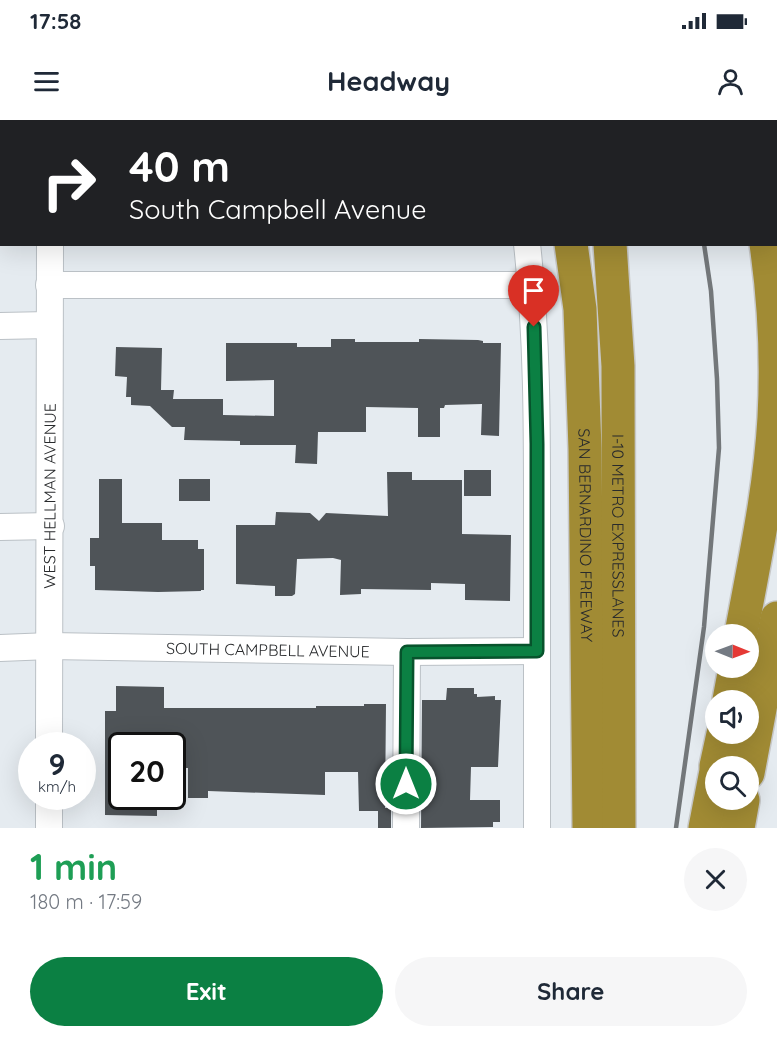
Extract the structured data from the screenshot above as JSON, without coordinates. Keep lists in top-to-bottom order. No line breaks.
{"streets":{"highway":["SAN BERNARDINO FREEWAY","I-10 METRO EXPRESSLANES"],"street":["WEST HELLMAN AVENUE","SOUTH CAMPBELL AVENUE"]},"crossings":[["WEST HELLMAN AVENUE","SOUTH CAMPBELL AVENUE"]],"north":"right","page":{"status":"17:58","header":"Headway","turn":["40 m","South Campbell Avenue"],"speed":"9 km/h","limit":"20","heading":["1 min","180 m · 17:59"],"buttons":["Exit","Share"]}}
